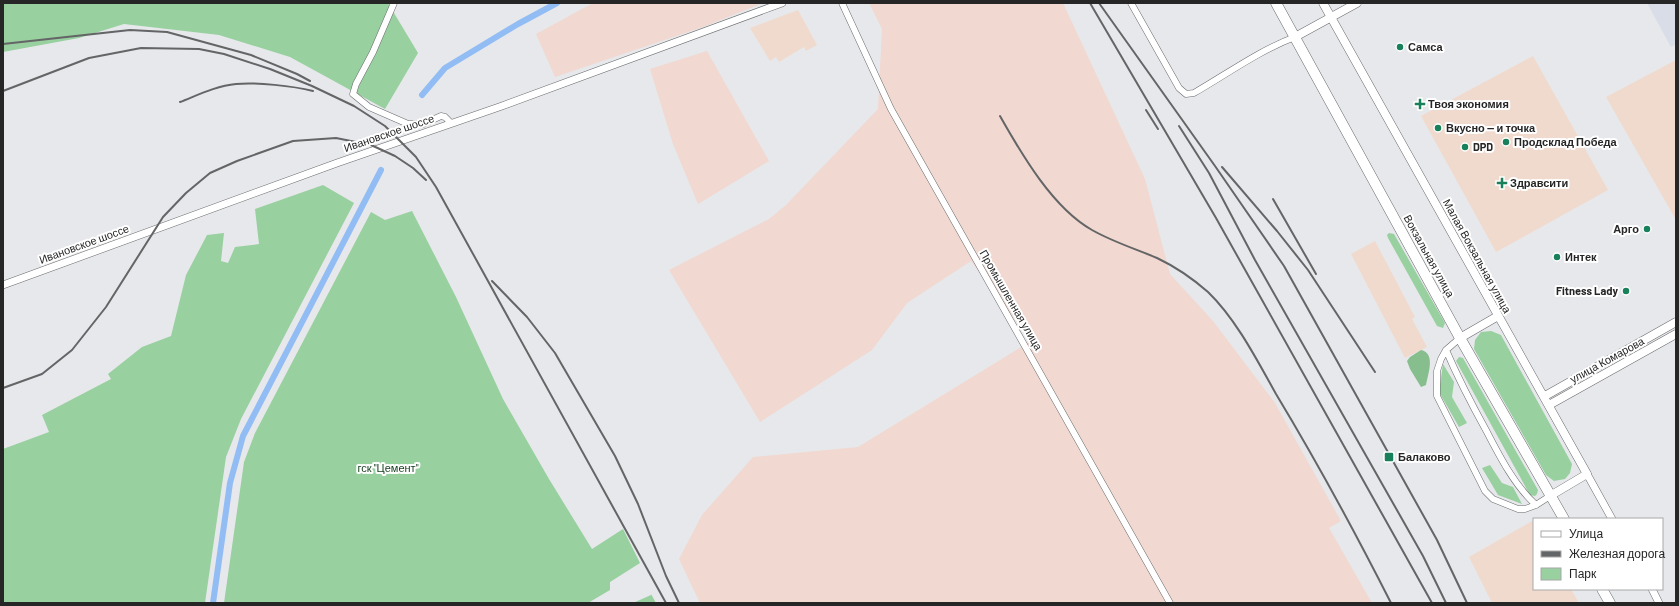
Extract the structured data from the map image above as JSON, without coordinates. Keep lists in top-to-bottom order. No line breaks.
{"streets":{"highway":["Вокзальная улица"],"main road":["Малая Вокзальная улица","улица Комарова"],"street":["Ивановское шоссе","Промышленная улица"]},"crossings":[["Малая Вокзальная улица","улица Комарова"]],"parks":["гск \"Цемент\""],"places":{"other":["Самса","Вкусно — и точка","Продсклад Победа","DPD","Арго","Интек","Fitness Lady"],"health":["Твоя экономия","Здравсити"],"transit":["Балаково"]},"legend":["Улица","Железная дорога","Парк"]}
